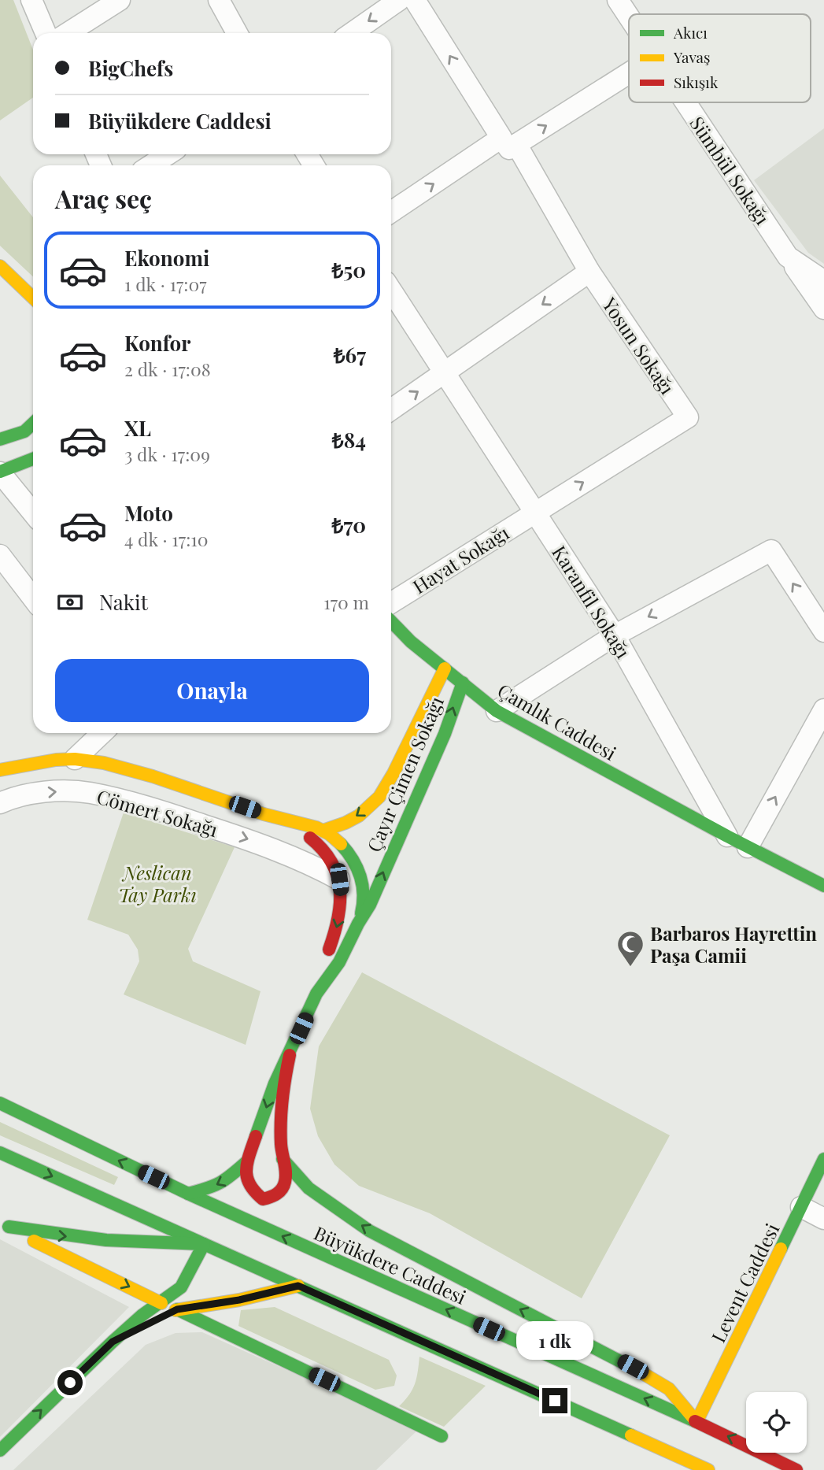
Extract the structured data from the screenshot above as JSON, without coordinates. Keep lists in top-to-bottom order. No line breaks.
{"streets":{"main road":["Çamlık Caddesi","Çayır Çimen Sokağı","Büyükdere Caddesi","Levent Caddesi"],"street":["Sümbül Sokağı","Yosun Sokağı","Hayat Sokağı","Karanfil Sokağı","Cömert Sokağı"]},"crossings":[["Yosun Sokağı","Hayat Sokağı"],["Yosun Sokağı","Karanfil Sokağı"],["Hayat Sokağı","Karanfil Sokağı"],["Karanfil Sokağı","Çamlık Caddesi"],["Çamlık Caddesi","Çayır Çimen Sokağı"],["Büyükdere Caddesi","Levent Caddesi"]],"one_way":["Cömert Sokağı"],"parks":["Neslican Tay Parkı"],"places":{"mosque":["Barbaros Hayrettin Paşa Camii"]},"legend":["Akıcı","Yavaş","Sıkışık"],"page":{"banner":["BigChefs","Büyükdere Caddesi"],"heading":"Araç seç","list":[{"name":"Ekonomi","note":"1 dk · 17:07","value":"₺50"},{"name":"Konfor","note":"2 dk · 17:08","value":"₺67"},{"name":"XL","note":"3 dk · 17:09","value":"₺84"},{"name":"Moto","note":"4 dk · 17:10","value":"₺70"}],"pay":["Nakit","170 m"],"buttons":"Onayla","bubble":"1 dk"}}
